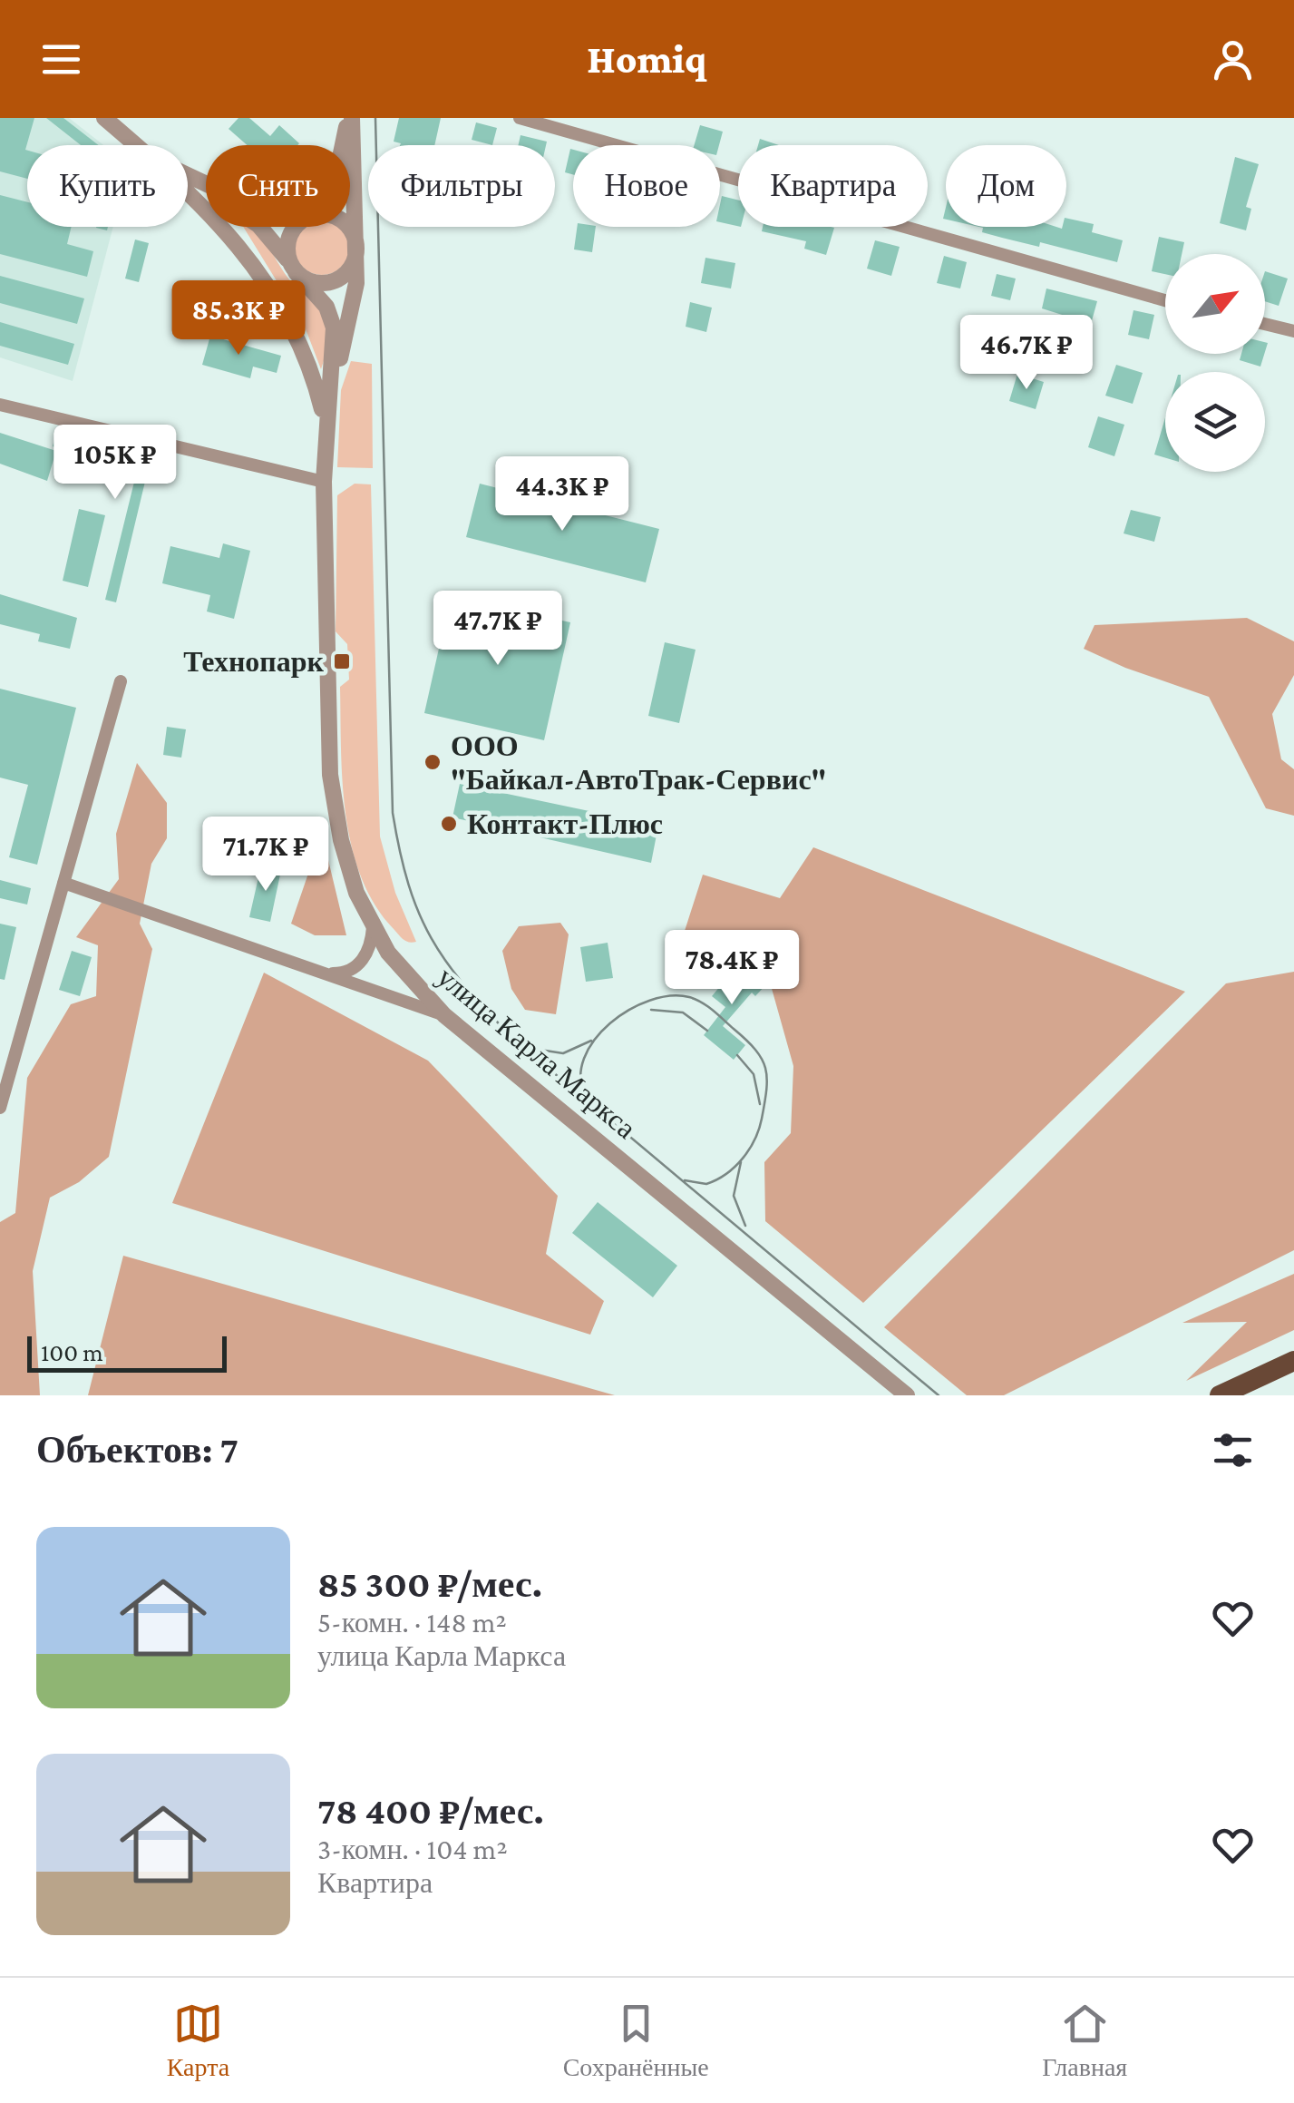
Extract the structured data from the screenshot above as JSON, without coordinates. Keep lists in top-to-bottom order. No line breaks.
{"streets":{"street":["улица Карла Маркса"]},"places":{"transit":["Технопарк"],"other":["ООО \"Байкал-АвтоТрак-Сервис\"","Контакт-Плюс"]},"scale_bar":"100 m","north":"top right","page":{"header":"Homiq","chip":["Купить","Снять","Фильтры","Новое","Квартира","Дом"],"price":["85.3K ₽","46.7K ₽","105K ₽","44.3K ₽","47.7K ₽","71.7K ₽","78.4K ₽"],"scale":"100 m","heading":"Объектов: 7","list":[{"name":"85 300 ₽/мес.","note":"5-комн. · 148 m² · улица Карла Маркса"},{"name":"78 400 ₽/мес.","note":"3-комн. · 104 m² · Квартира"}],"tabs":["Карта","Сохранённые","Главная"]}}
